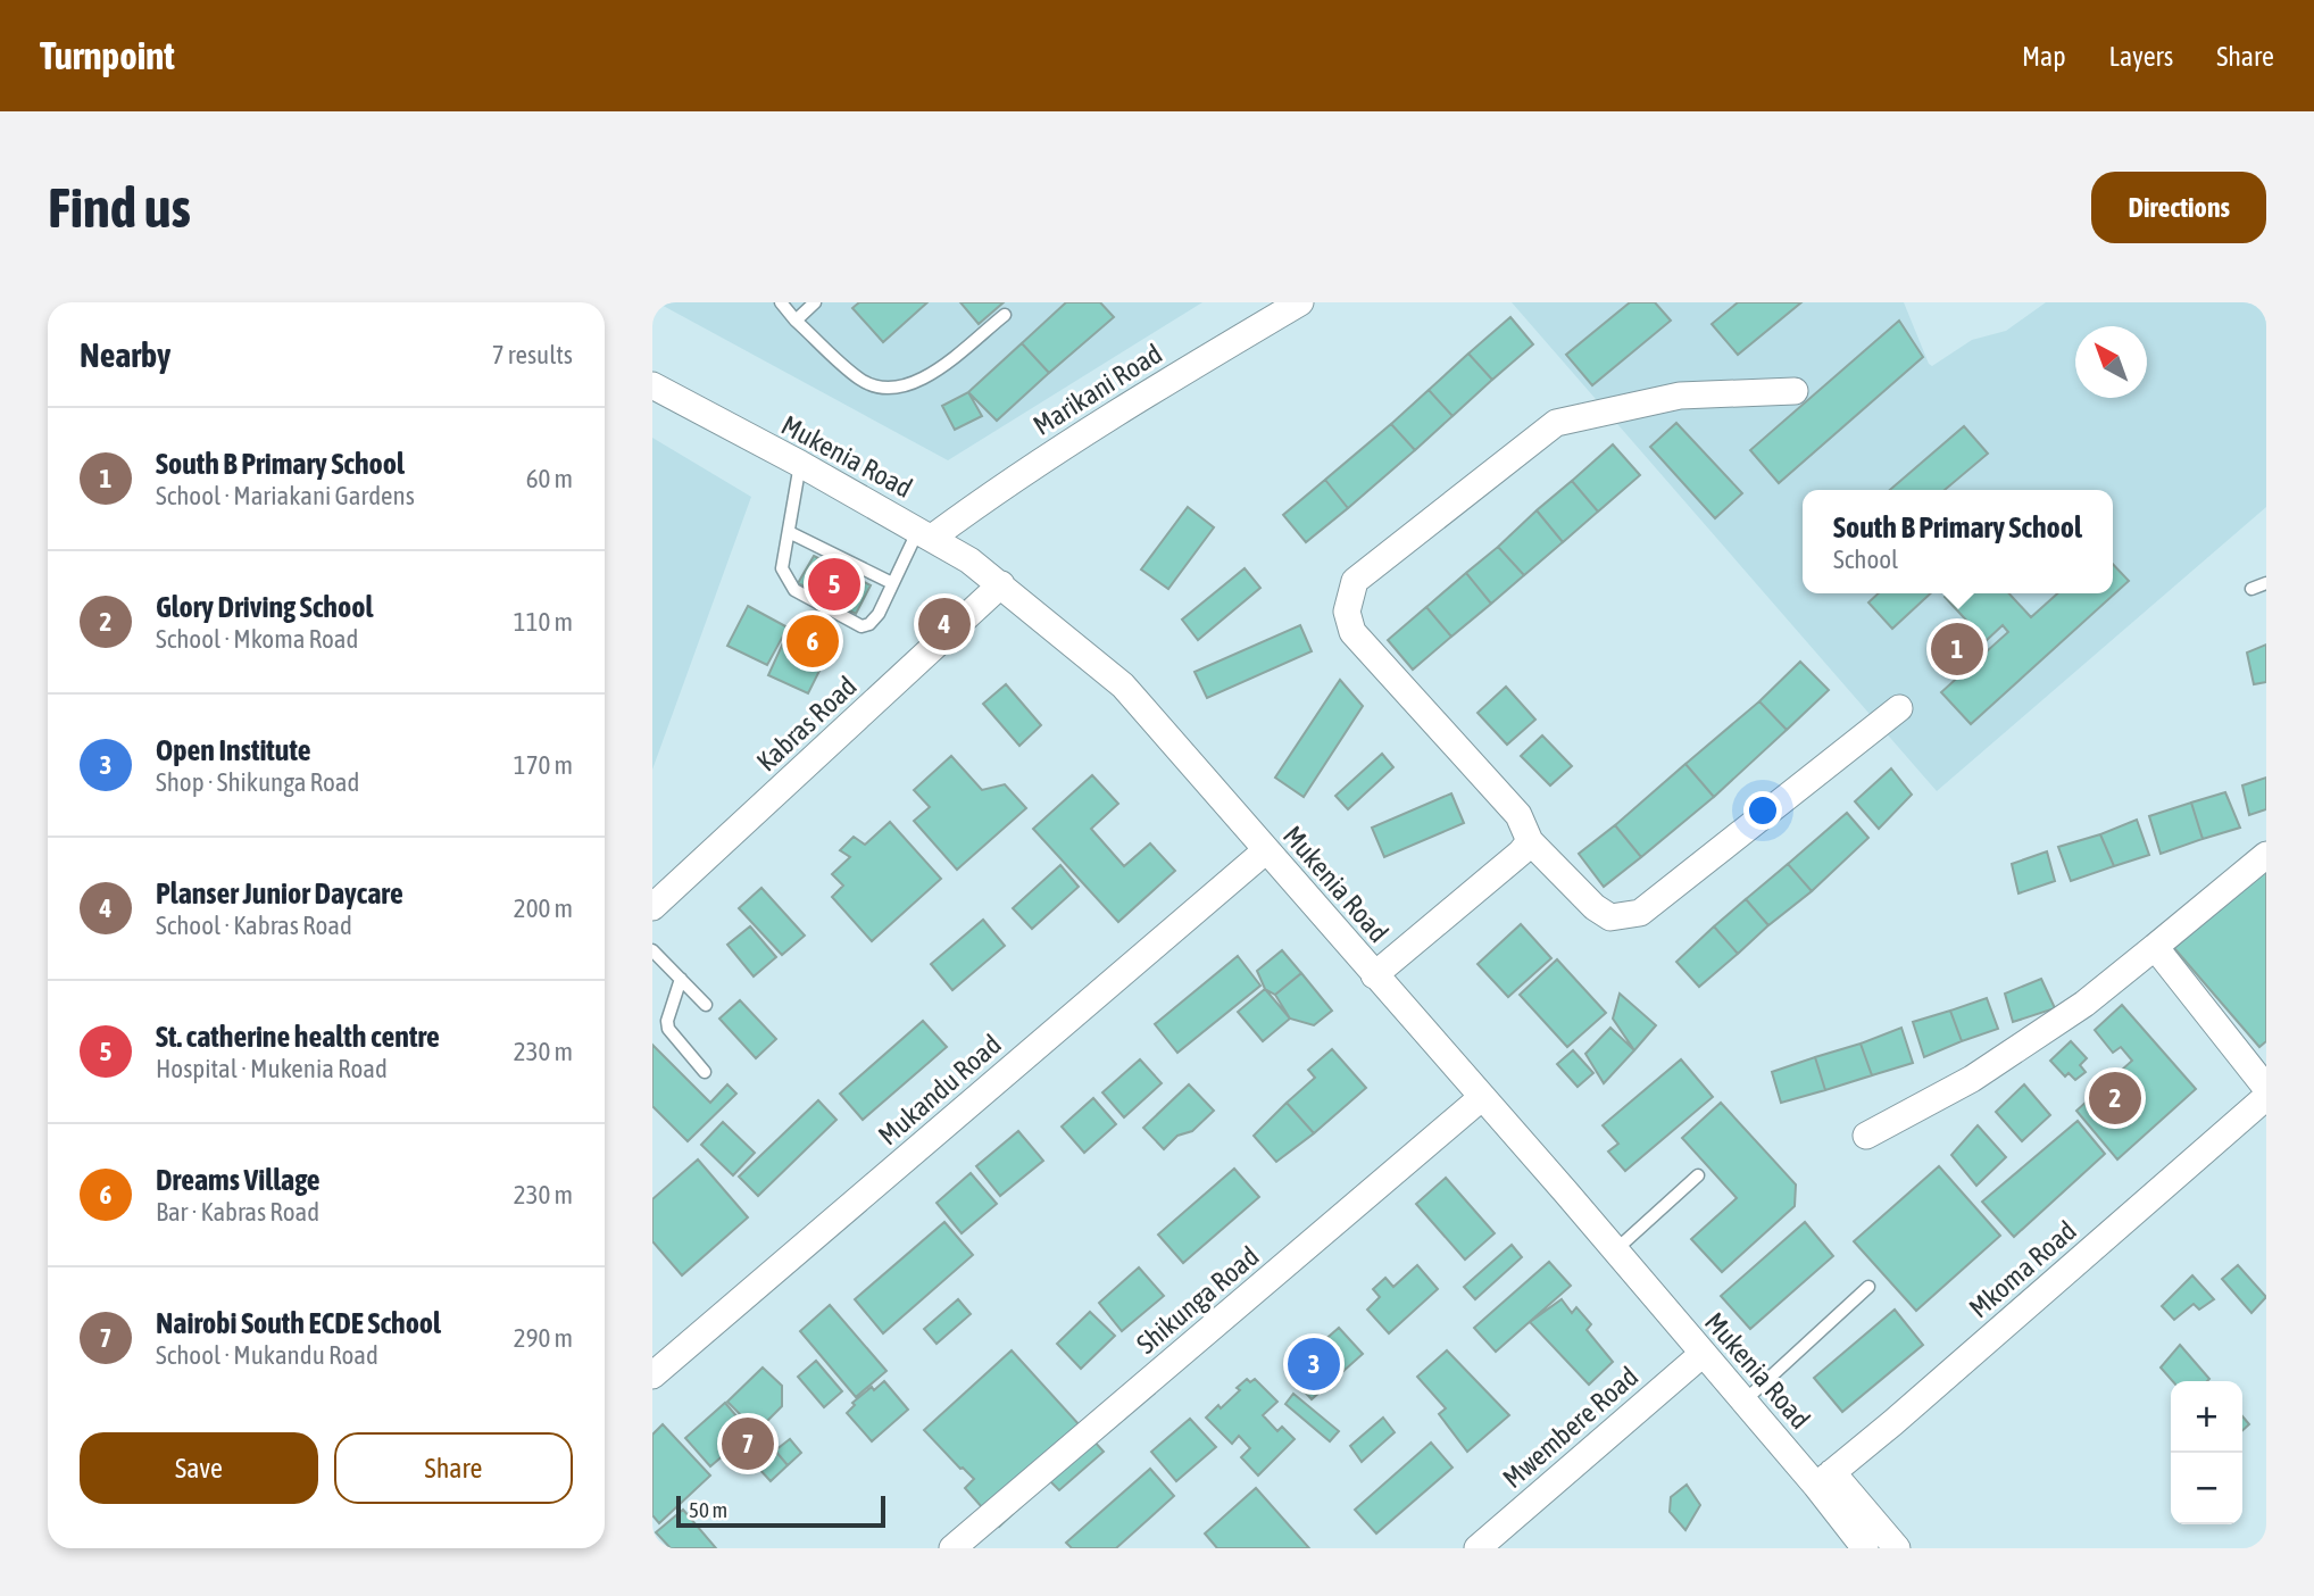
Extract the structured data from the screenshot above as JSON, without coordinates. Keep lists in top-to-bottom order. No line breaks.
{"streets":{"street":["Marikani Road","Mukenia Road","Kabras Road","Mukandu Road","Mkoma Road","Shikunga Road","Mwembere Road"]},"crossings":[["Marikani Road","Mukenia Road"],["Mukenia Road","Kabras Road"],["Mukenia Road","Mukandu Road"],["Mukenia Road","Mkoma Road"],["Mukenia Road","Shikunga Road"],["Mukenia Road","Mwembere Road"]],"scale_bar":"50 m","north":"top left","page":{"header":"Turnpoint","nav":["Map","Layers","Share"],"buttons":["Directions",["Save","Share"]],"title":"Find us","heading":["Nearby","7 results"],"list":[{"mark":"1","name":"South B Primary School","note":"School · Mariakani Gardens","value":"60 m"},{"mark":"2","name":"Glory Driving School","note":"School · Mkoma Road","value":"110 m"},{"mark":"3","name":"Open Institute","note":"Shop · Shikunga Road","value":"170 m"},{"mark":"4","name":"Planser Junior Daycare","note":"School · Kabras Road","value":"200 m"},{"mark":"5","name":"St. catherine health centre","note":"Hospital · Mukenia Road","value":"230 m"},{"mark":"6","name":"Dreams Village","note":"Bar · Kabras Road","value":"230 m"},{"mark":"7","name":"Nairobi South ECDE School","note":"School · Mukandu Road","value":"290 m"}],"popup":["South B Primary School","School"],"pins":["5","4","6","1","2","3","7"],"map_buttons":["+","−"],"scale":"50 m"}}
